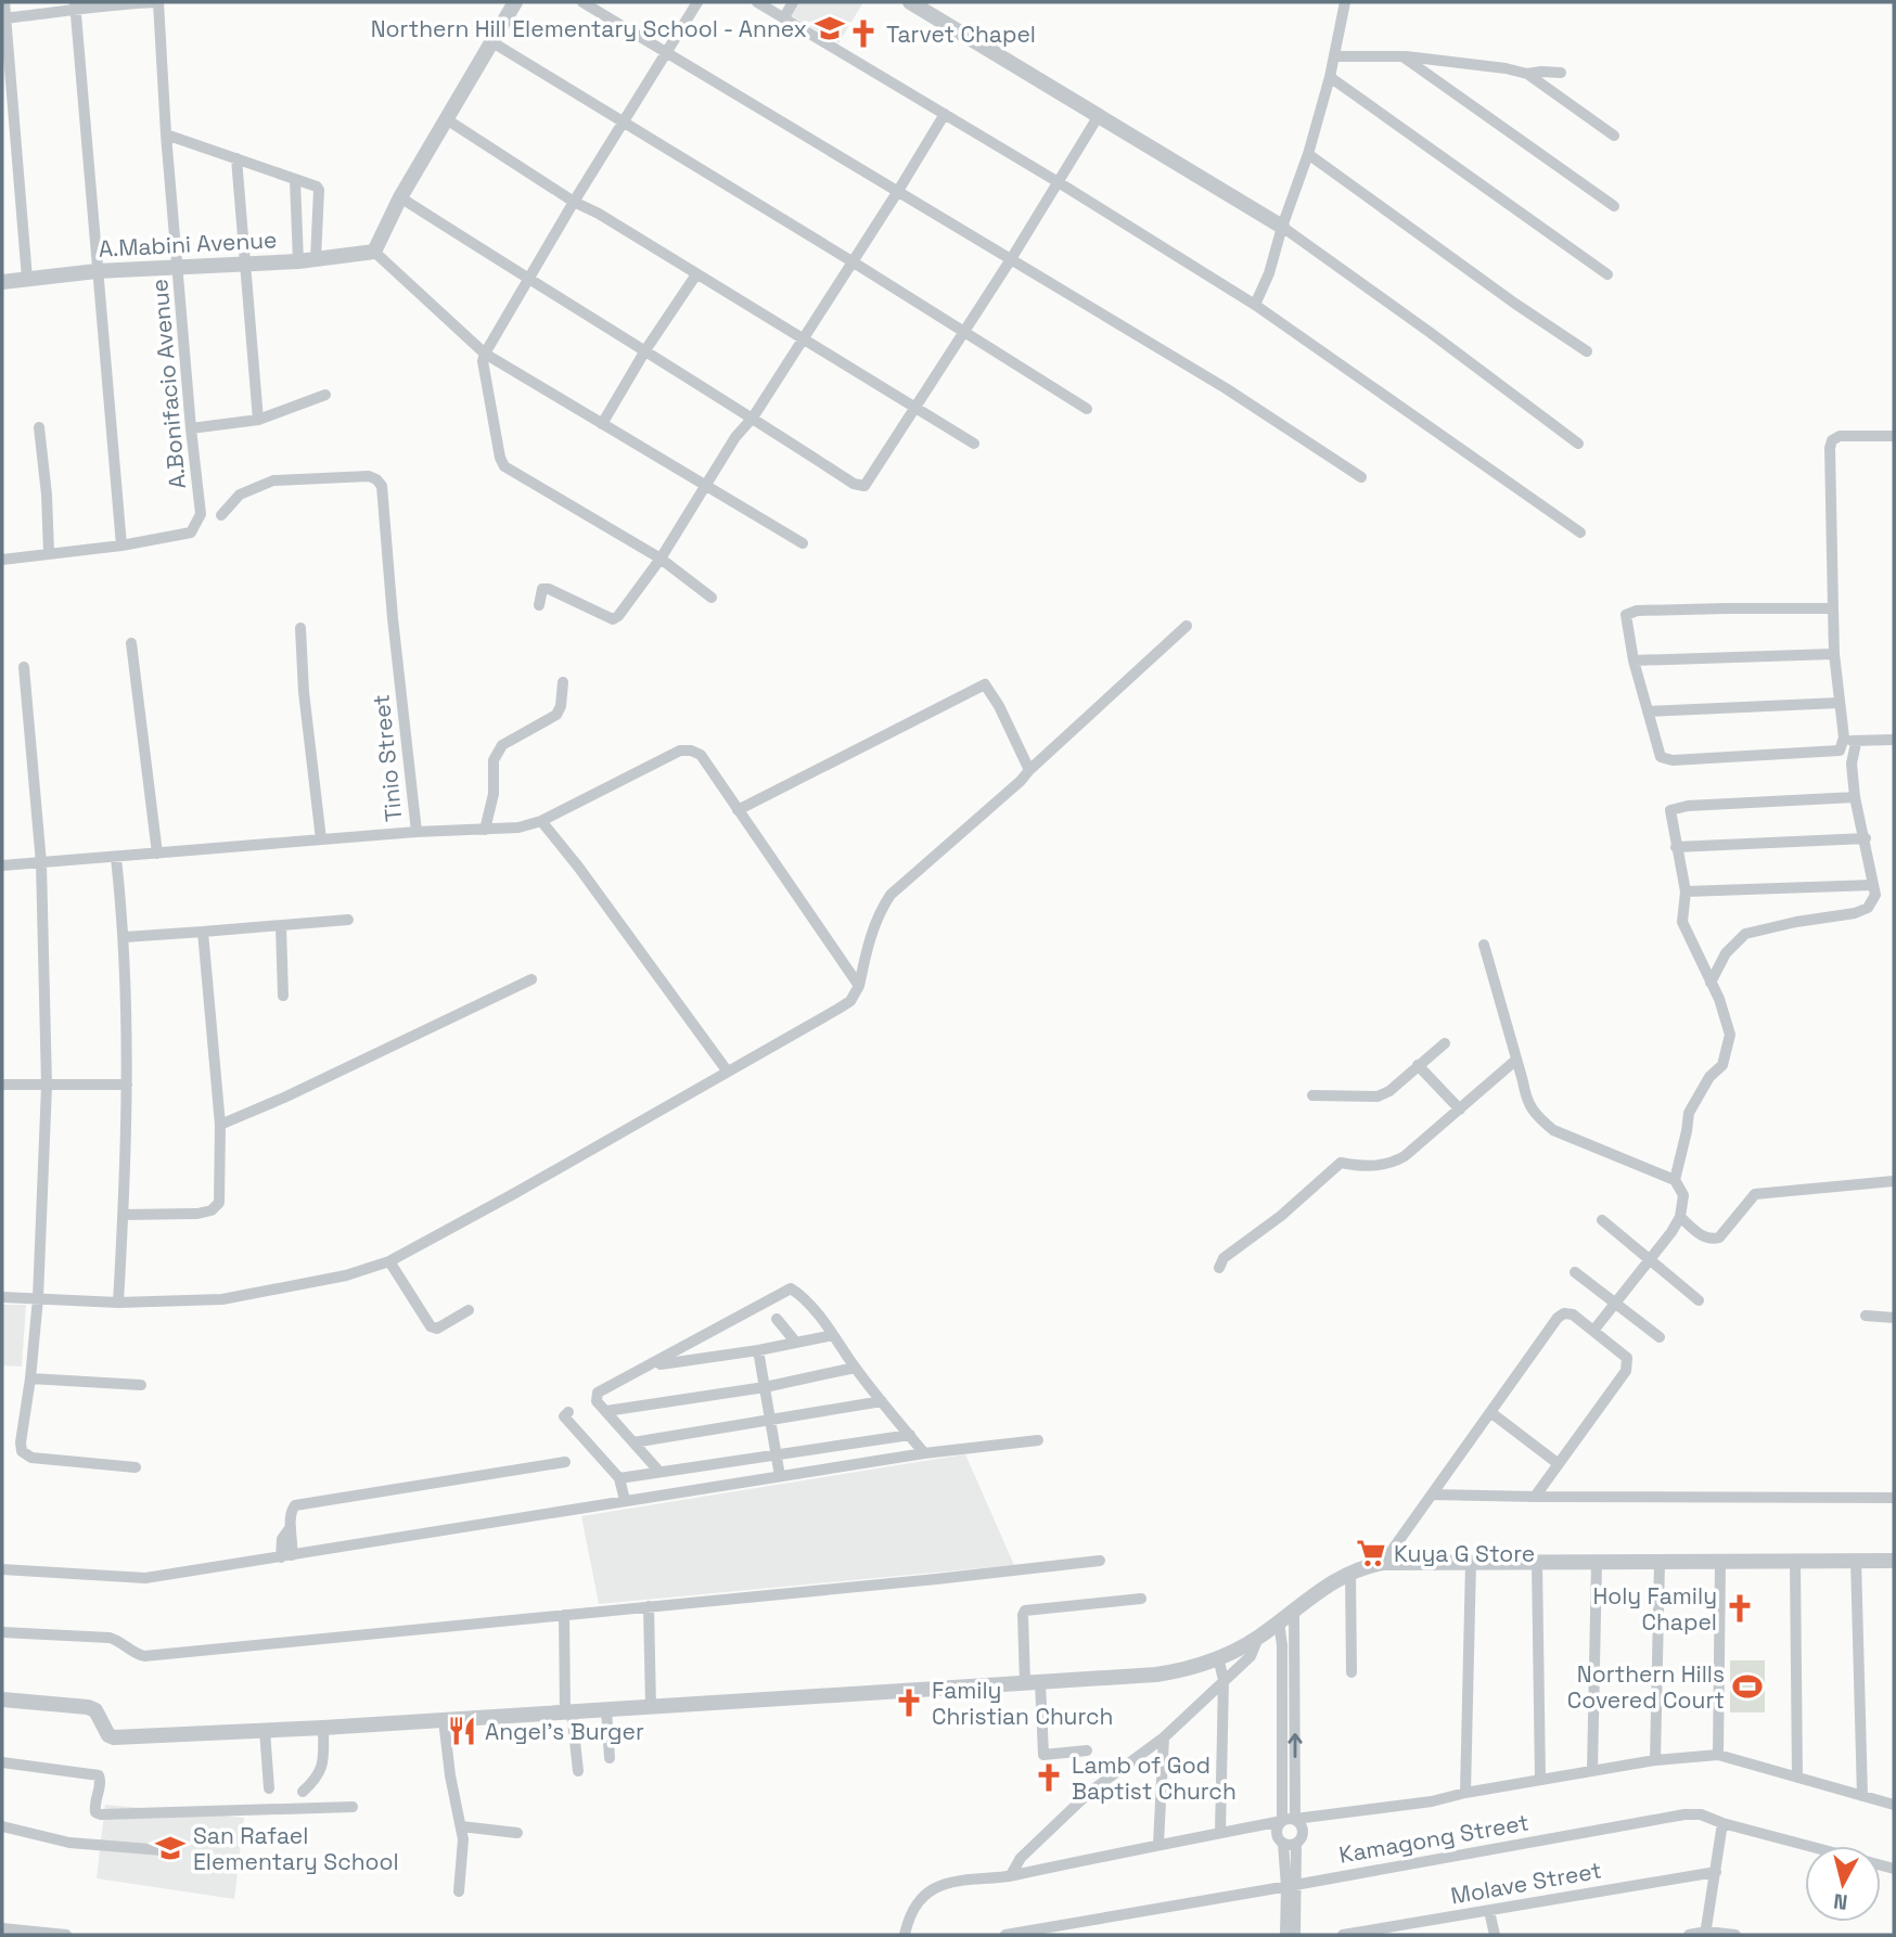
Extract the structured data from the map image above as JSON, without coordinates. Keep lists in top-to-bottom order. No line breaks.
{"streets":{"street":["A.Mabini Avenue","A.Bonifacio Avenue","Tinio Street","Kamagong Street","Molave Street"]},"crossings":[["A.Mabini Avenue","A.Bonifacio Avenue"]],"places":{"school or university":["Northern Hill Elementary School - Annex","San Rafael Elementary School"],"church":["Tarvet Chapel","Holy Family Chapel","Family Christian Church","Lamb of God Baptist Church"],"supermarket":["Kuya G Store"],"sports":["Northern Hills Covered Court"],"restaurant":["Angel's Burger"]},"north":"bottom"}
